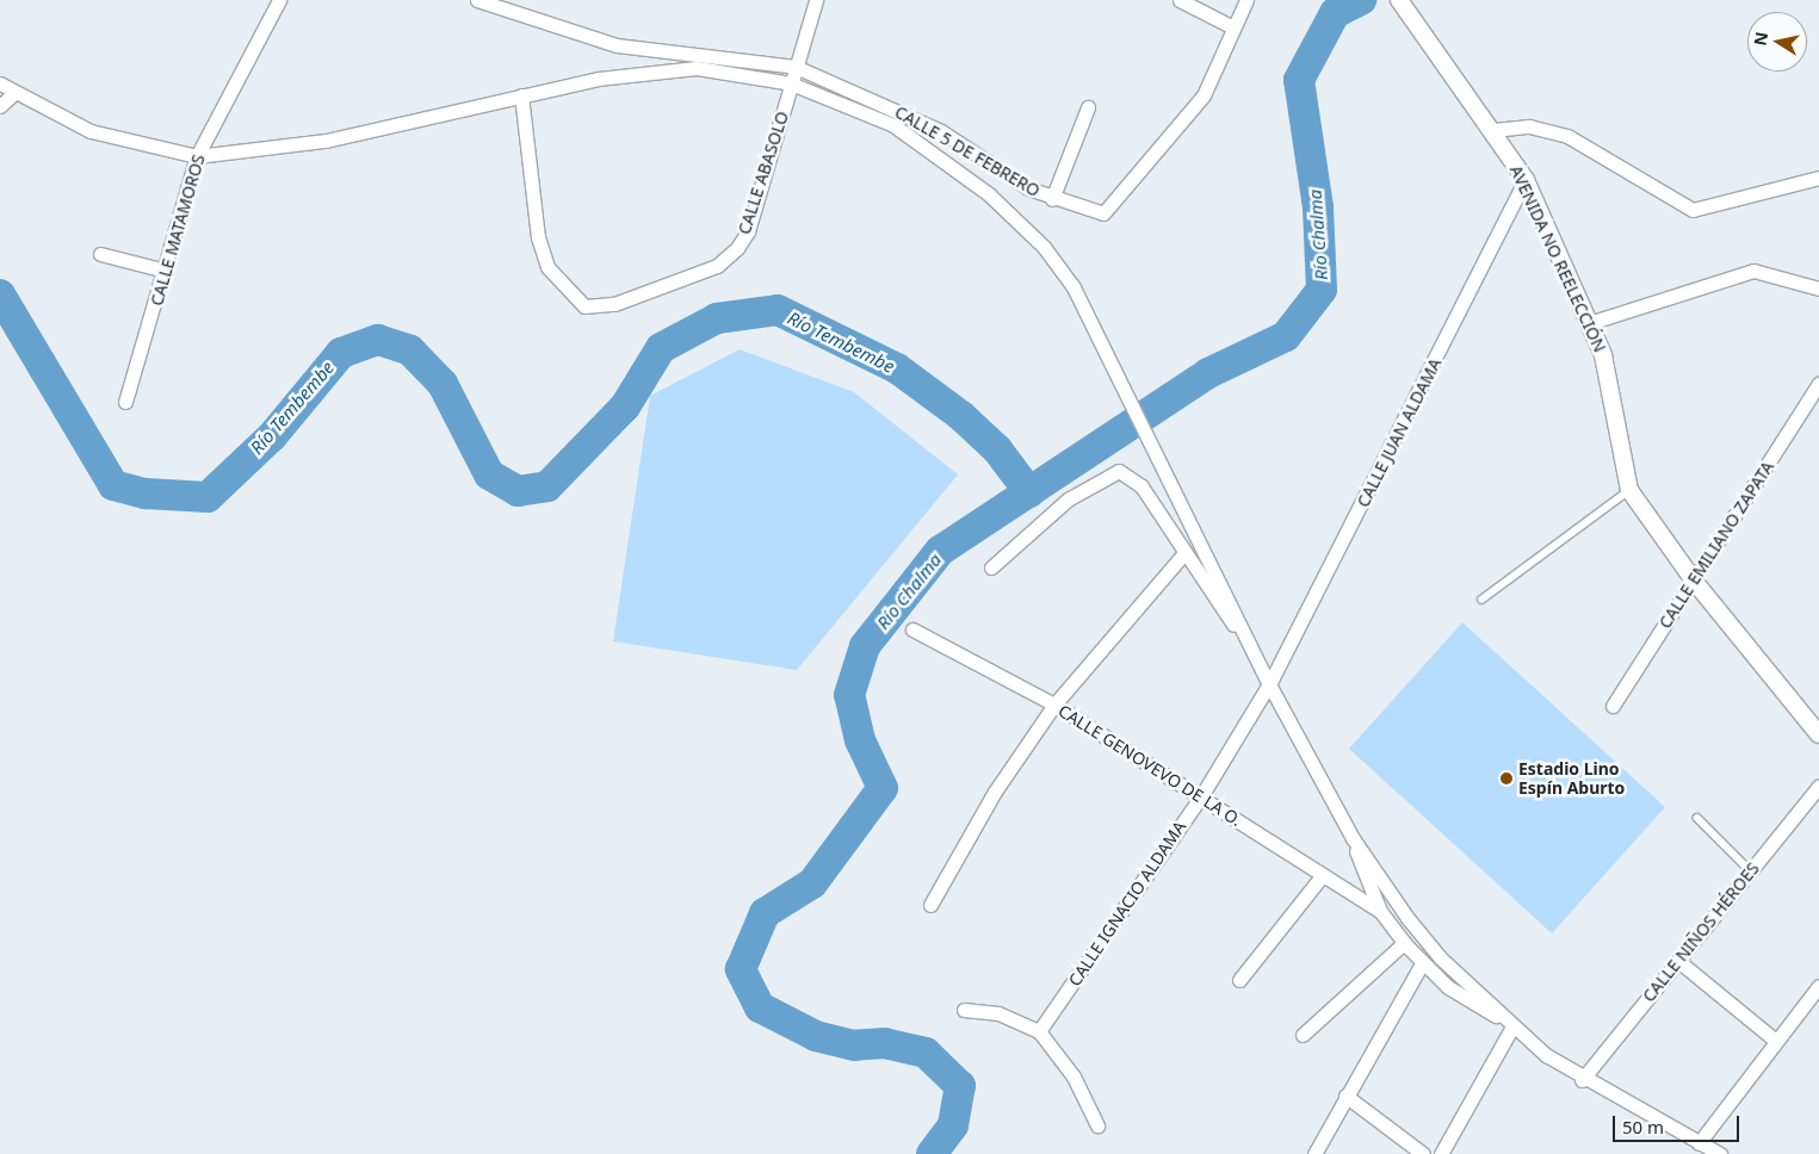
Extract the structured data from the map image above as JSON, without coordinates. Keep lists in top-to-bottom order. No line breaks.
{"streets":{"street":["CALLE 5 DE FEBRERO","CALLE ABASOLO","CALLE MATAMOROS","AVENIDA NO REELECCIÓN","CALLE JUAN ALDAMA","CALLE EMILIANO ZAPATA","CALLE GENOVEVO DE LA O.","CALLE IGNACIO ALDAMA","CALLE NIÑOS HÉROES"]},"crossings":[["CALLE 5 DE FEBRERO","CALLE ABASOLO"],["AVENIDA NO REELECCIÓN","CALLE JUAN ALDAMA"],["AVENIDA NO REELECCIÓN","CALLE EMILIANO ZAPATA"],["CALLE JUAN ALDAMA","CALLE IGNACIO ALDAMA"],["CALLE GENOVEVO DE LA O.","CALLE IGNACIO ALDAMA"]],"water":["Río Chalma","Río Tembembe"],"places":["Estadio Lino Espín Aburto"],"scale_bar":"50 m","north":"left"}
